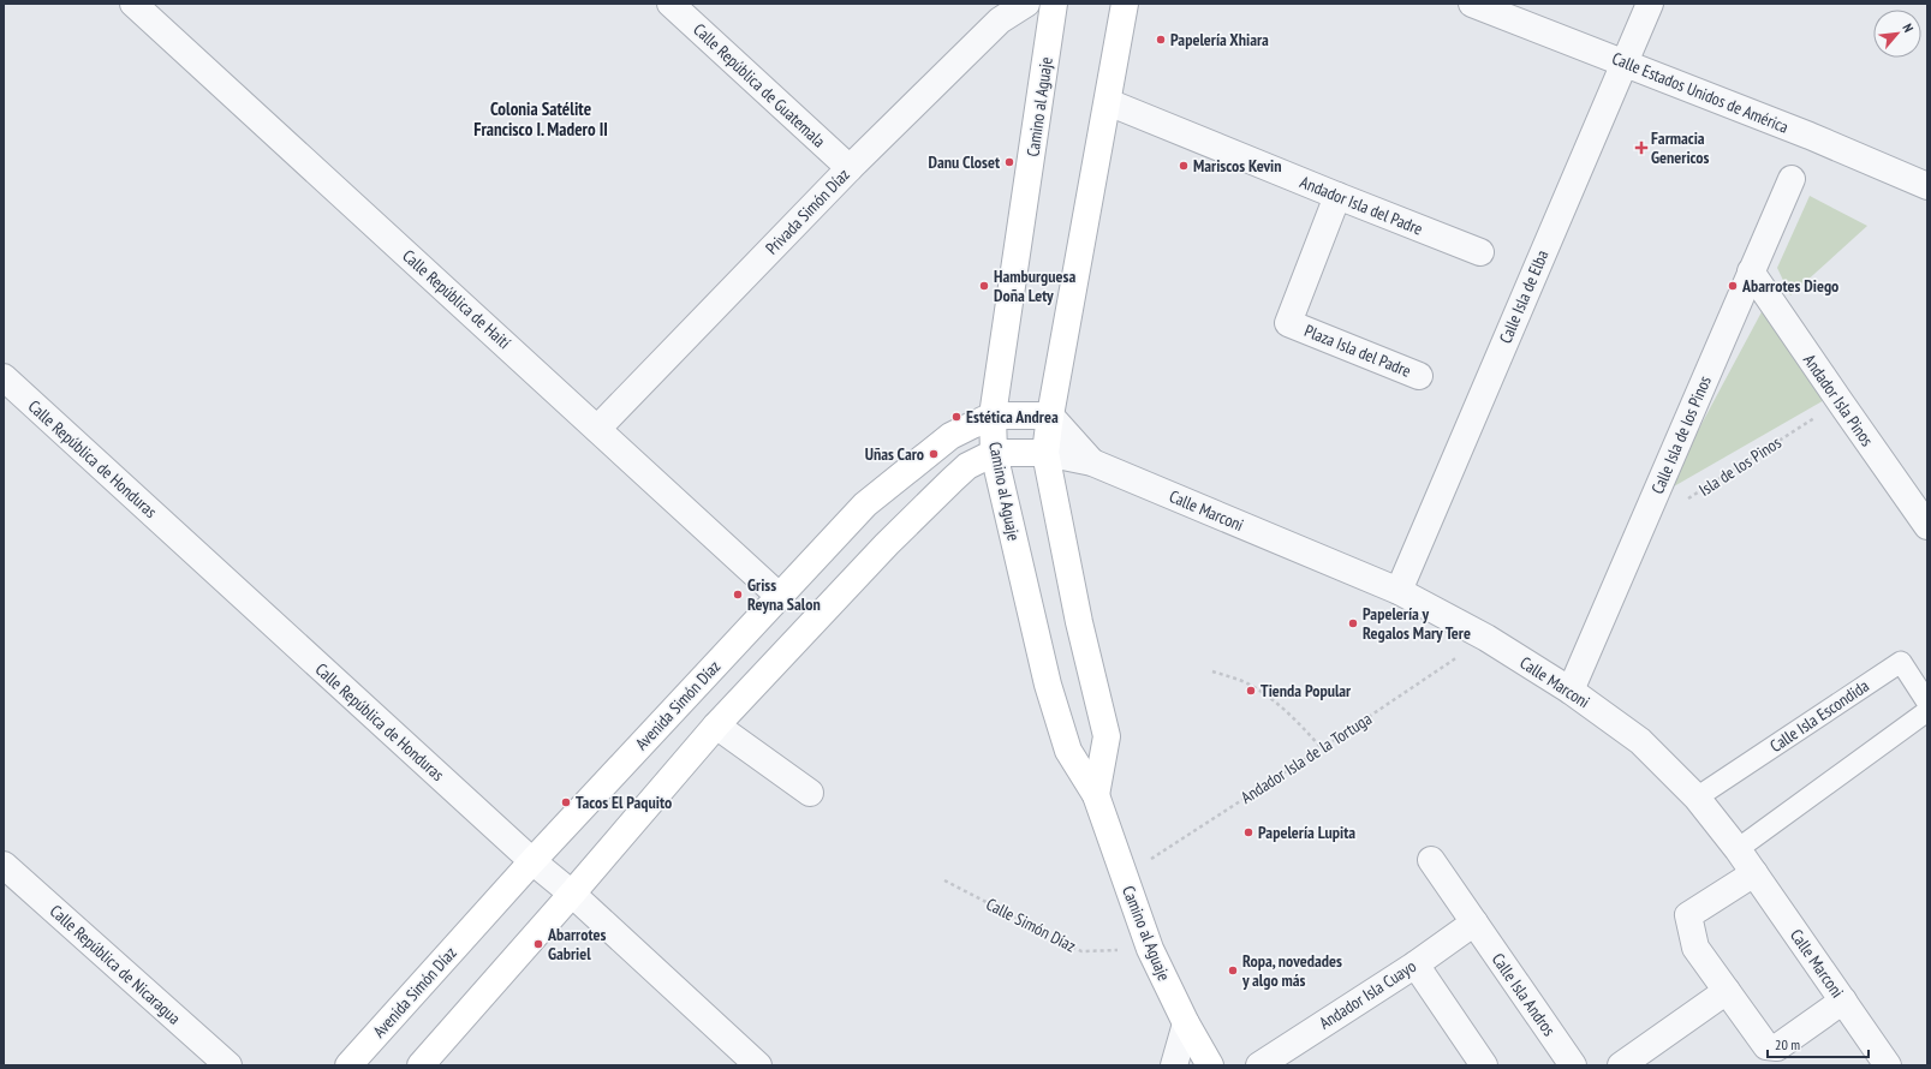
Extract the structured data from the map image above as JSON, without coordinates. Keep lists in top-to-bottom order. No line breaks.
{"streets":{"main road":["Camino al Aguaje","Avenida Simón Díaz"],"street":["Calle República de Guatemala","Calle Estados Unidos de América","Andador Isla del Padre","Privada Simón Díaz","Calle Isla de Elba","Calle República de Haití","Plaza Isla del Padre","Andador Isla Pinos","Calle Isla de los Pinos","Calle República de Honduras","Calle Marconi","Calle República de Nicaragua","Andador Isla Cuayo","Calle Isla Andros"],"lane":["Calle Isla Escondida"],"path":["Isla de los Pinos","Andador Isla de la Tortuga","Calle Simón Díaz"]},"crossings":[["Calle República de Guatemala","Privada Simón Díaz"],["Calle Estados Unidos de América","Calle Isla de Elba"],["Camino al Aguaje","Avenida Simón Díaz"],["Camino al Aguaje","Andador Isla de la Tortuga"],["Camino al Aguaje","Calle Simón Díaz"],["Andador Isla del Padre","Plaza Isla del Padre"],["Privada Simón Díaz","Calle República de Haití"],["Calle Isla de Elba","Calle Marconi"],["Calle República de Haití","Avenida Simón Díaz"],["Andador Isla Pinos","Calle Isla de los Pinos"],["Andador Isla Pinos","Isla de los Pinos"],["Calle Isla de los Pinos","Calle Marconi"],["Calle República de Honduras","Avenida Simón Díaz"],["Calle Marconi","Avenida Simón Díaz"],["Calle Marconi","Calle Isla Escondida"],["Calle Marconi","Andador Isla de la Tortuga"],["Andador Isla Cuayo","Calle Isla Andros"]],"districts":["Colonia Satélite Francisco I. Madero II"],"places":{"other":["Papelería Xhiara","Danu Closet","Mariscos Kevin","Hamburguesa Doña Lety","Abarrotes Diego","Estética Andrea","Uñas Caro","Griss Reyna Salon","Papelería y Regalos Mary Tere","Tienda Popular","Tacos El Paquito","Papelería Lupita","Abarrotes Gabriel","Ropa, novedades y algo más"],"health":["Farmacia Genericos"]},"scale_bar":"20 m","north":"top right"}
